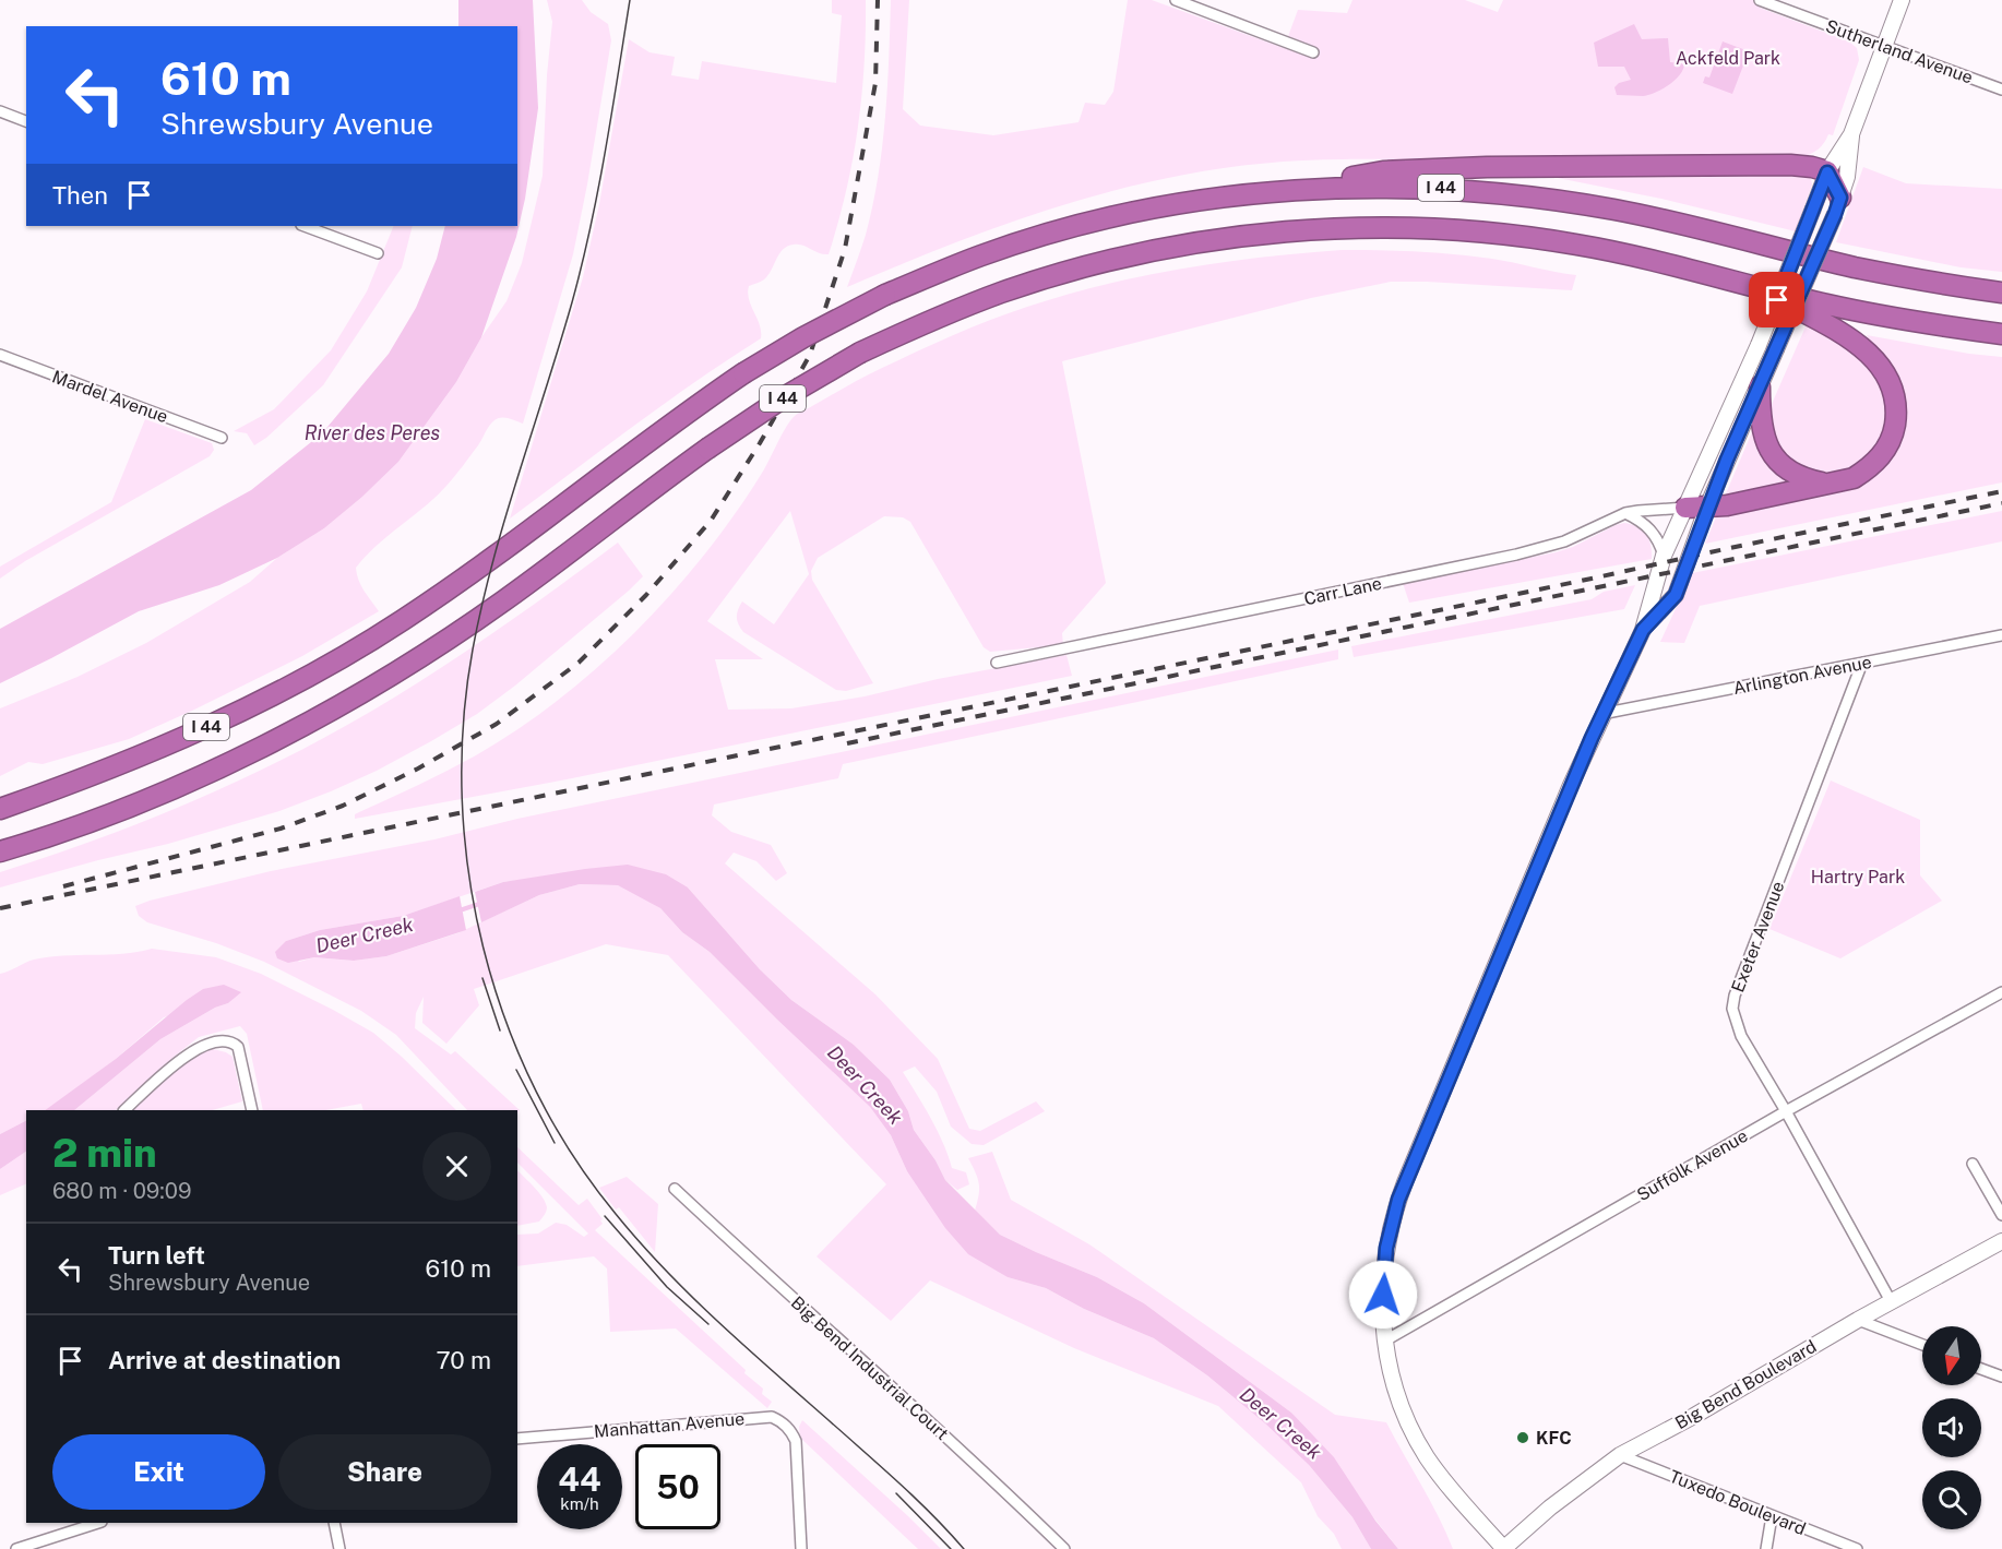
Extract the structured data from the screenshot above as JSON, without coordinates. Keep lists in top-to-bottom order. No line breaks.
{"streets":{"highway":["I 44"],"main road":["Big Bend Boulevard"],"street":["Sutherland Avenue","Mardel Avenue","Carr Lane","Arlington Avenue","Exeter Avenue","Suffolk Avenue","Big Bend Industrial Court","Manhattan Avenue","Tuxedo Boulevard"]},"crossings":[["Arlington Avenue","Exeter Avenue"],["Exeter Avenue","Suffolk Avenue"],["Exeter Avenue","Big Bend Boulevard"],["Big Bend Boulevard","Tuxedo Boulevard"]],"water":["River des Peres","Deer Creek"],"parks":["Ackfeld Park","Hartry Park"],"places":["KFC"],"north":"bottom","page":{"turn":["610 m","Shrewsbury Avenue"],"then":"Then","heading":["2 min","680 m · 09:09"],"list":[{"name":"Turn left","note":"Shrewsbury Avenue","value":"610 m"},{"name":"Arrive at destination","value":"70 m"}],"buttons":["Exit","Share"],"speed":"44 km/h","limit":"50"}}
